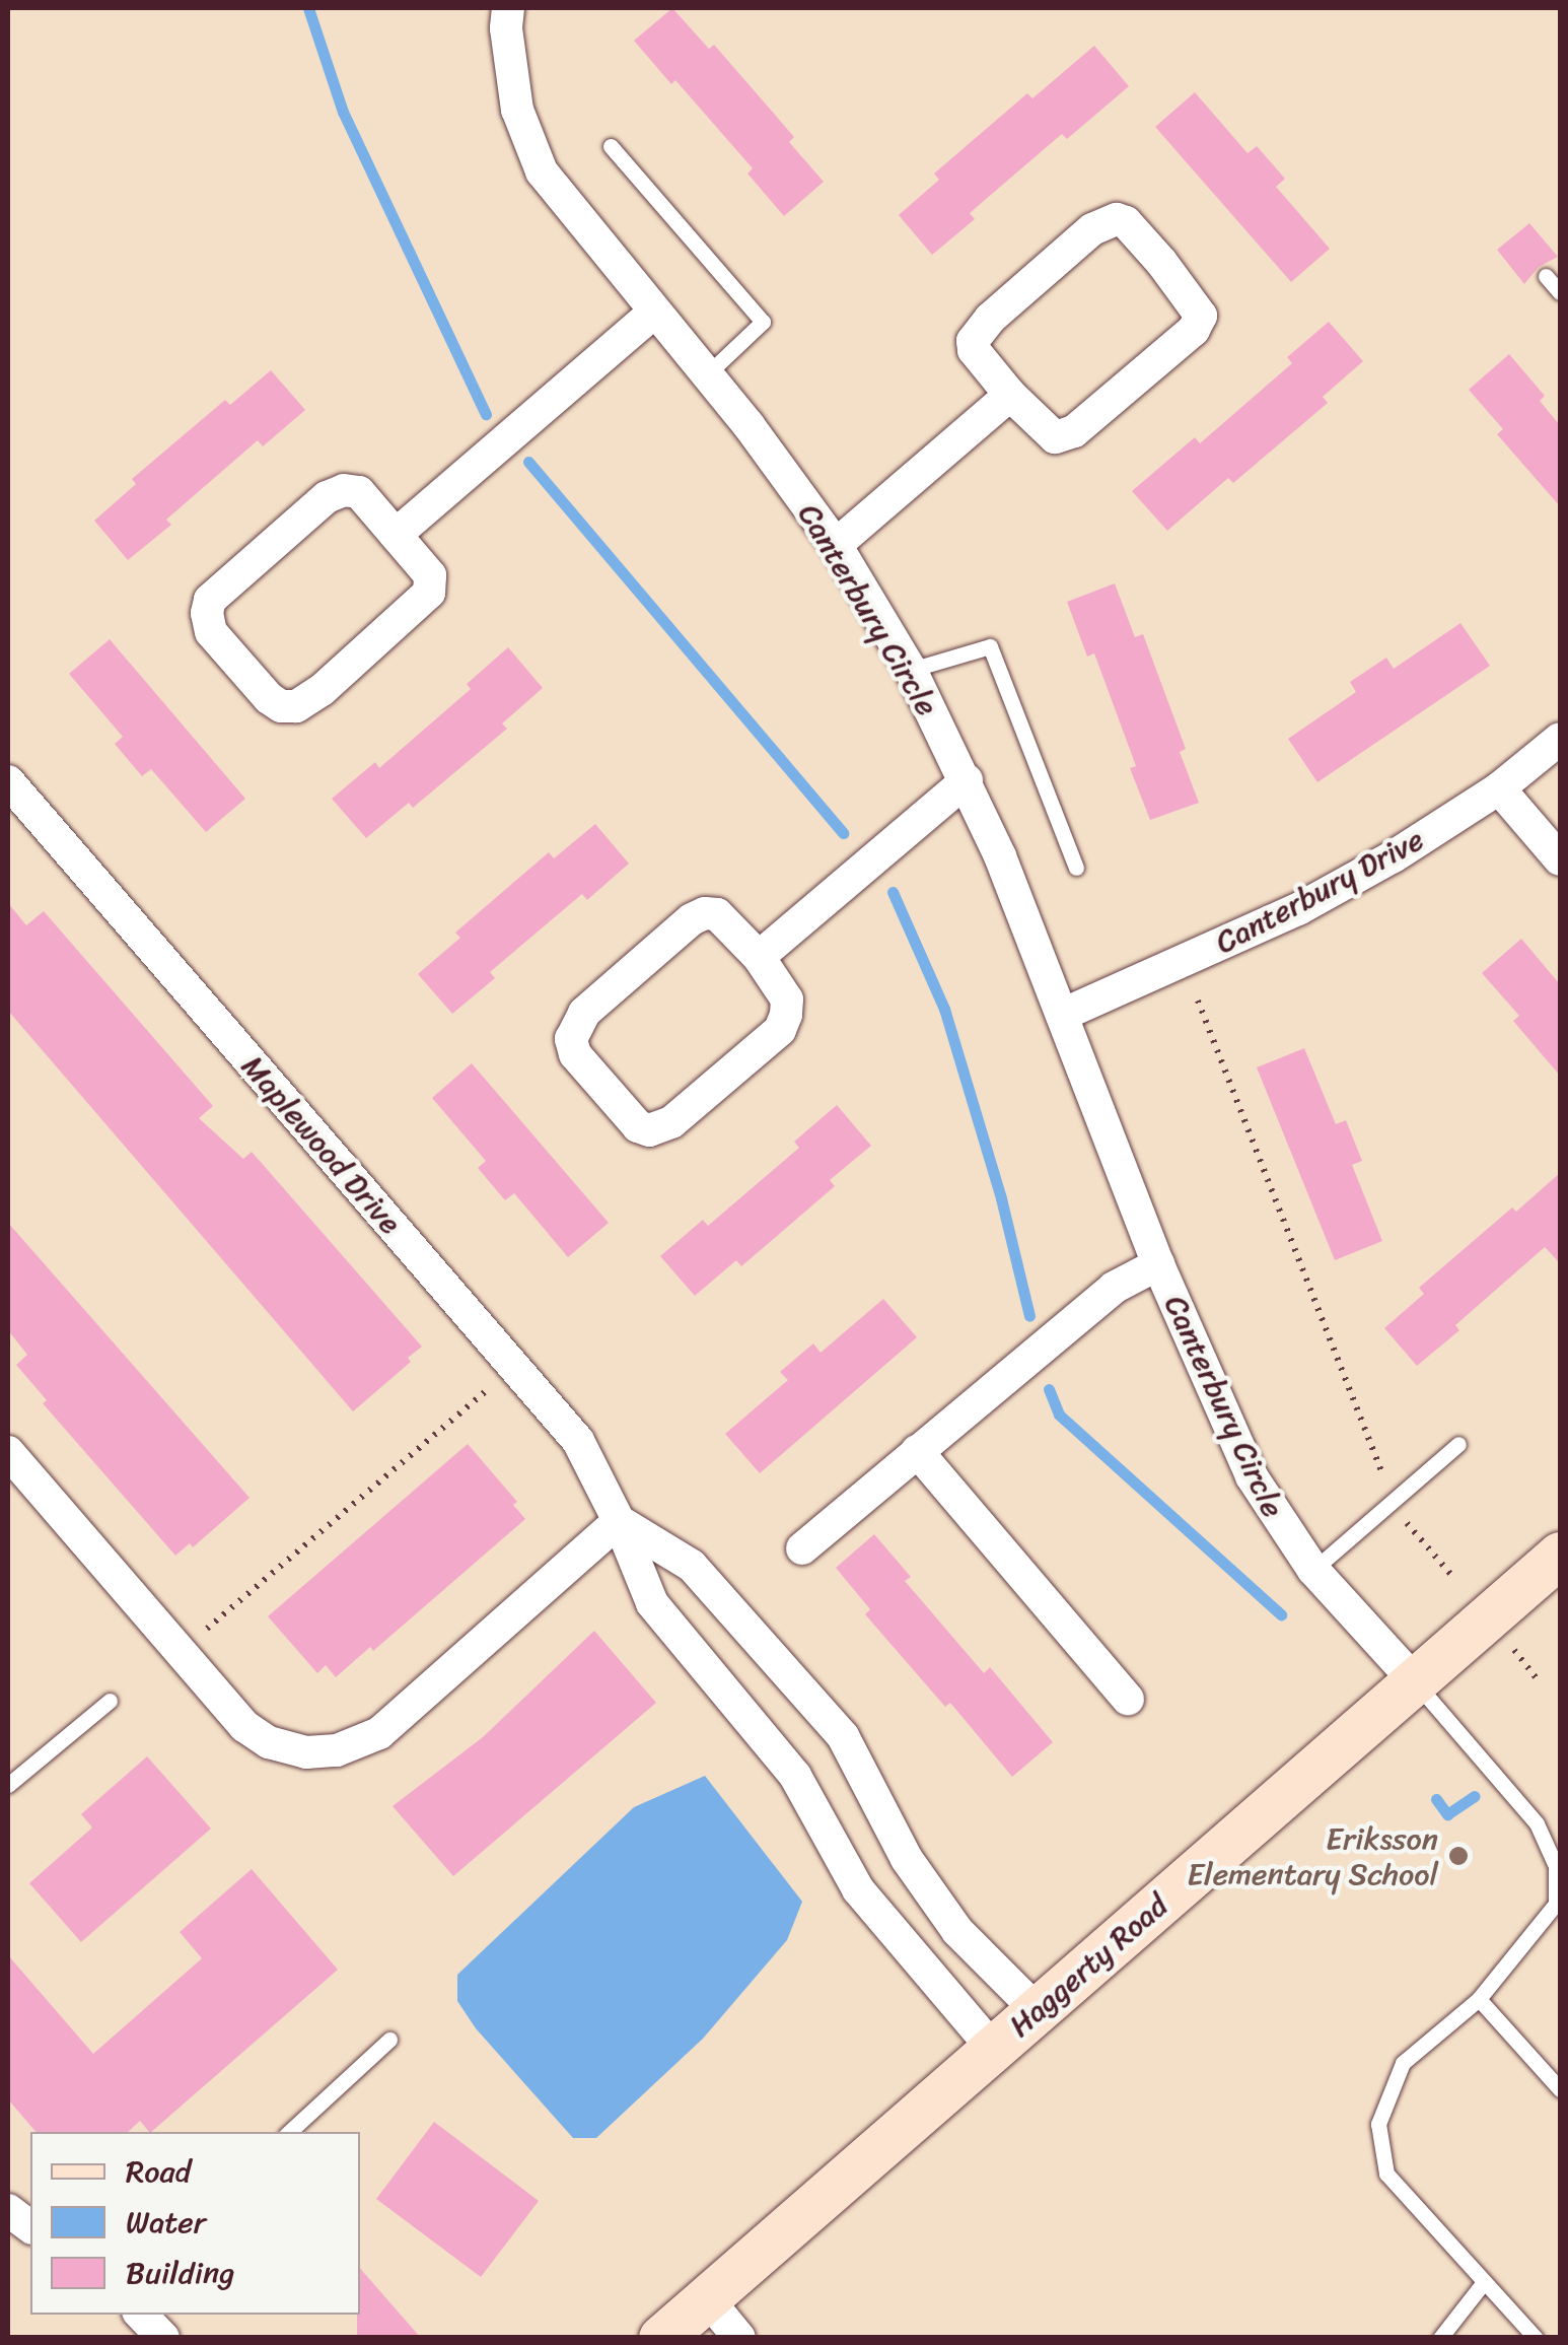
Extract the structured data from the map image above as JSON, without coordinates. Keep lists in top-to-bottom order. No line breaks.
{"streets":{"main road":["Haggerty Road"],"street":["Canterbury Circle","Canterbury Drive","Maplewood Drive"]},"crossings":[["Canterbury Circle","Canterbury Drive"],["Canterbury Circle","Haggerty Road"],["Maplewood Drive","Haggerty Road"]],"places":["Eriksson Elementary School"],"legend":["Road","Water","Building"]}
